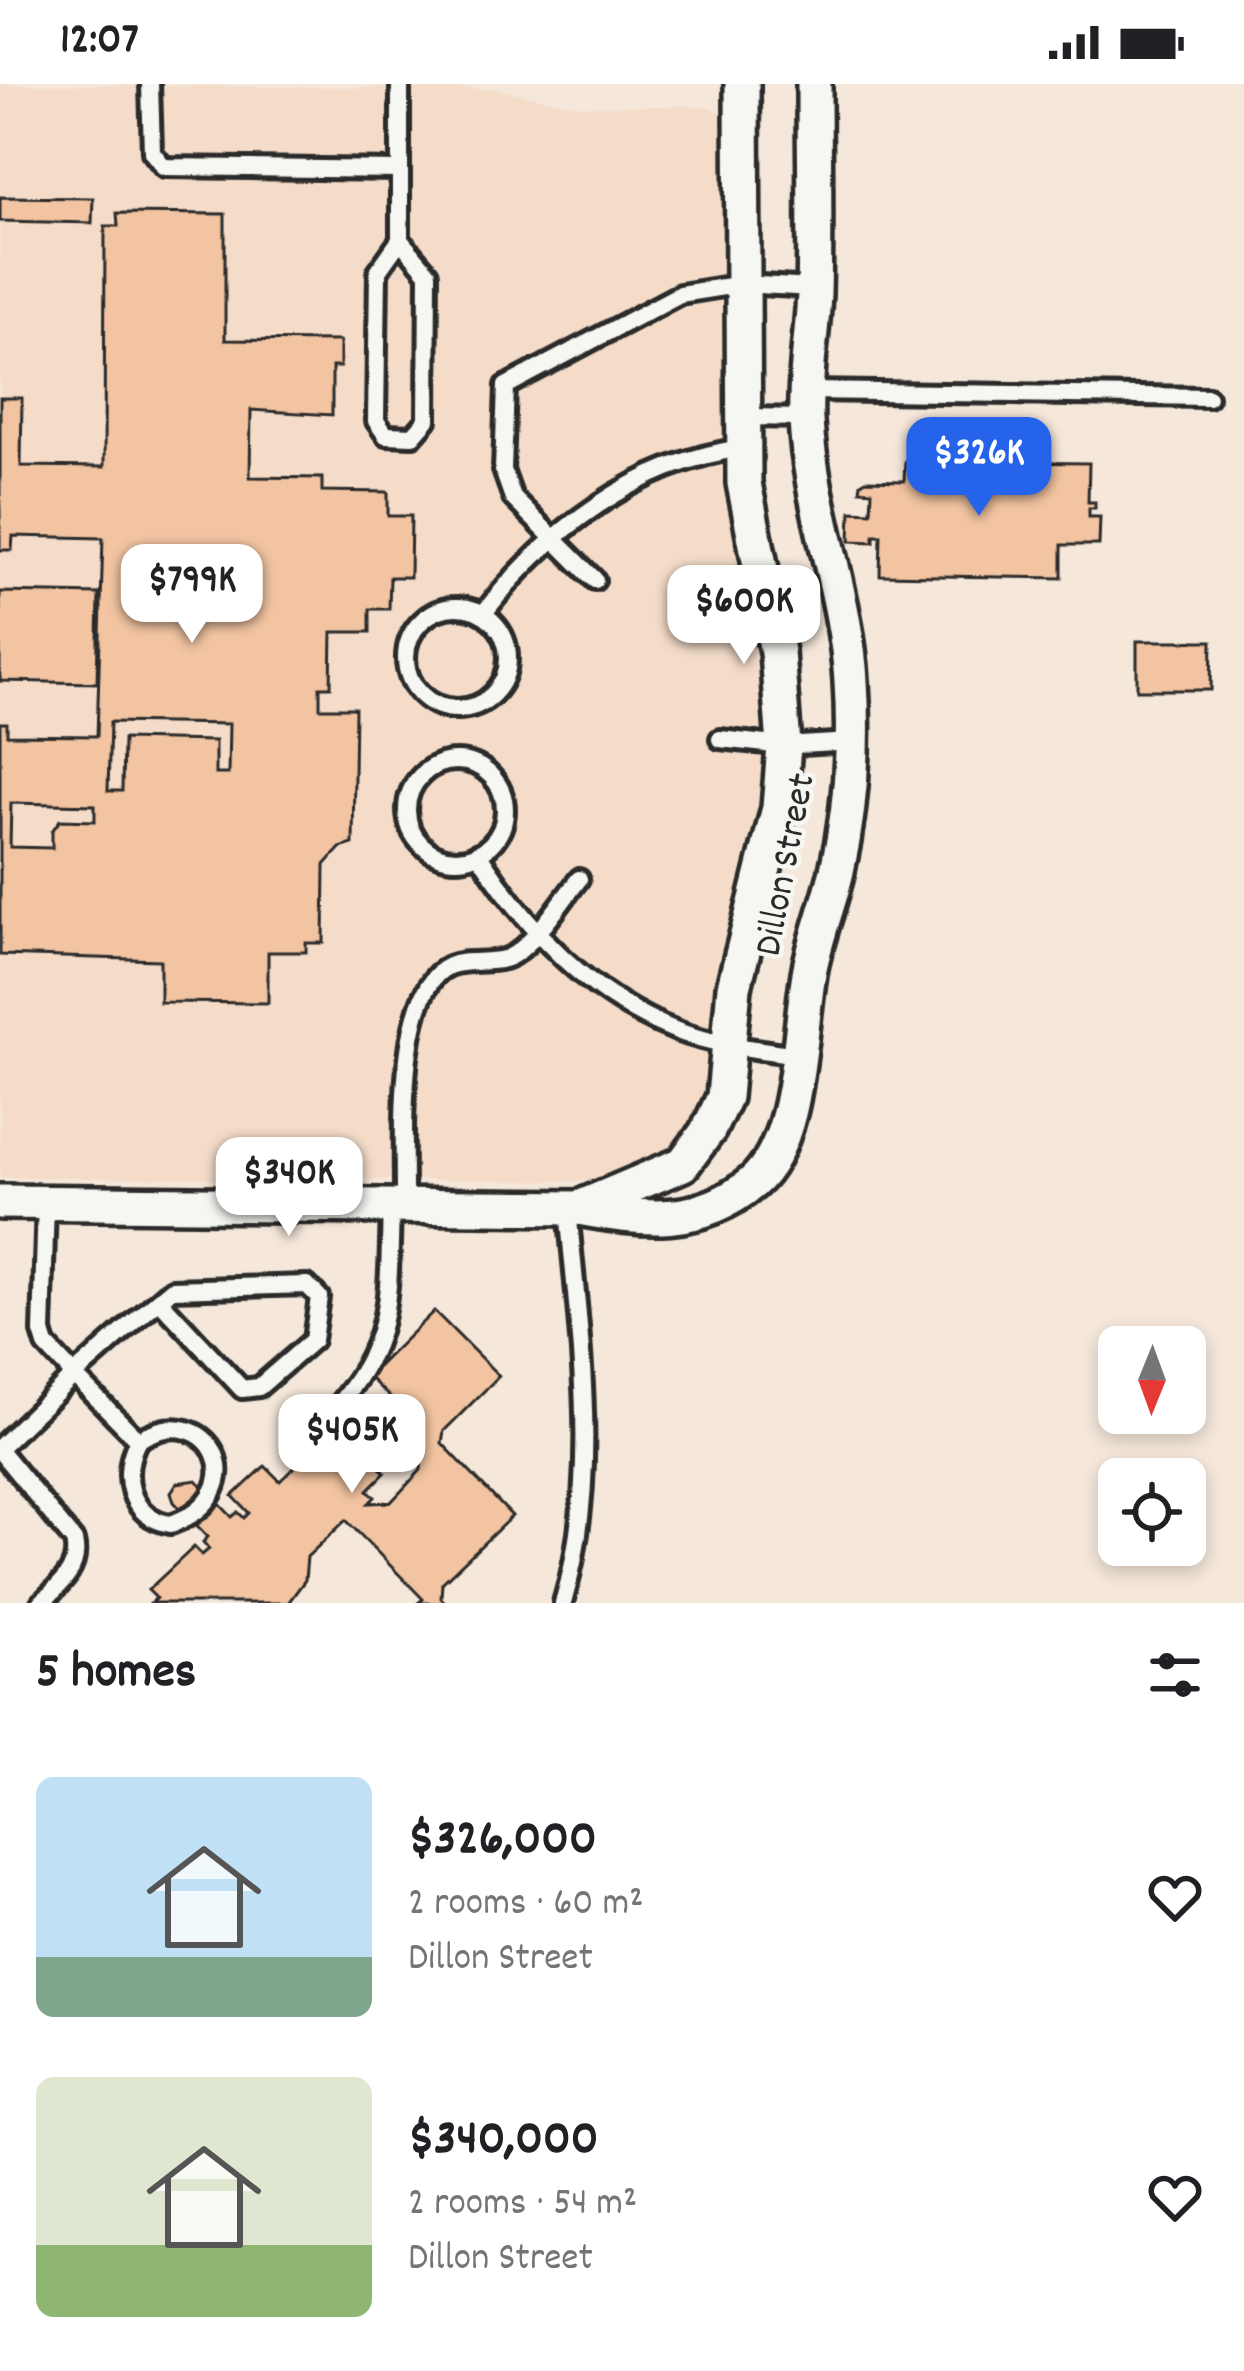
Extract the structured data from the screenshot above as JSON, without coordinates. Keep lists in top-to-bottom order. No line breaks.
{"streets":{"street":["Dillon Street"]},"north":"bottom","page":{"status":"12:07","price":["$326K","$799K","$600K","$340K","$405K"],"heading":"5 homes","list":[{"name":"$326,000","note":"2 rooms · 60 m² · Dillon Street"},{"name":"$340,000","note":"2 rooms · 54 m² · Dillon Street"}]}}
